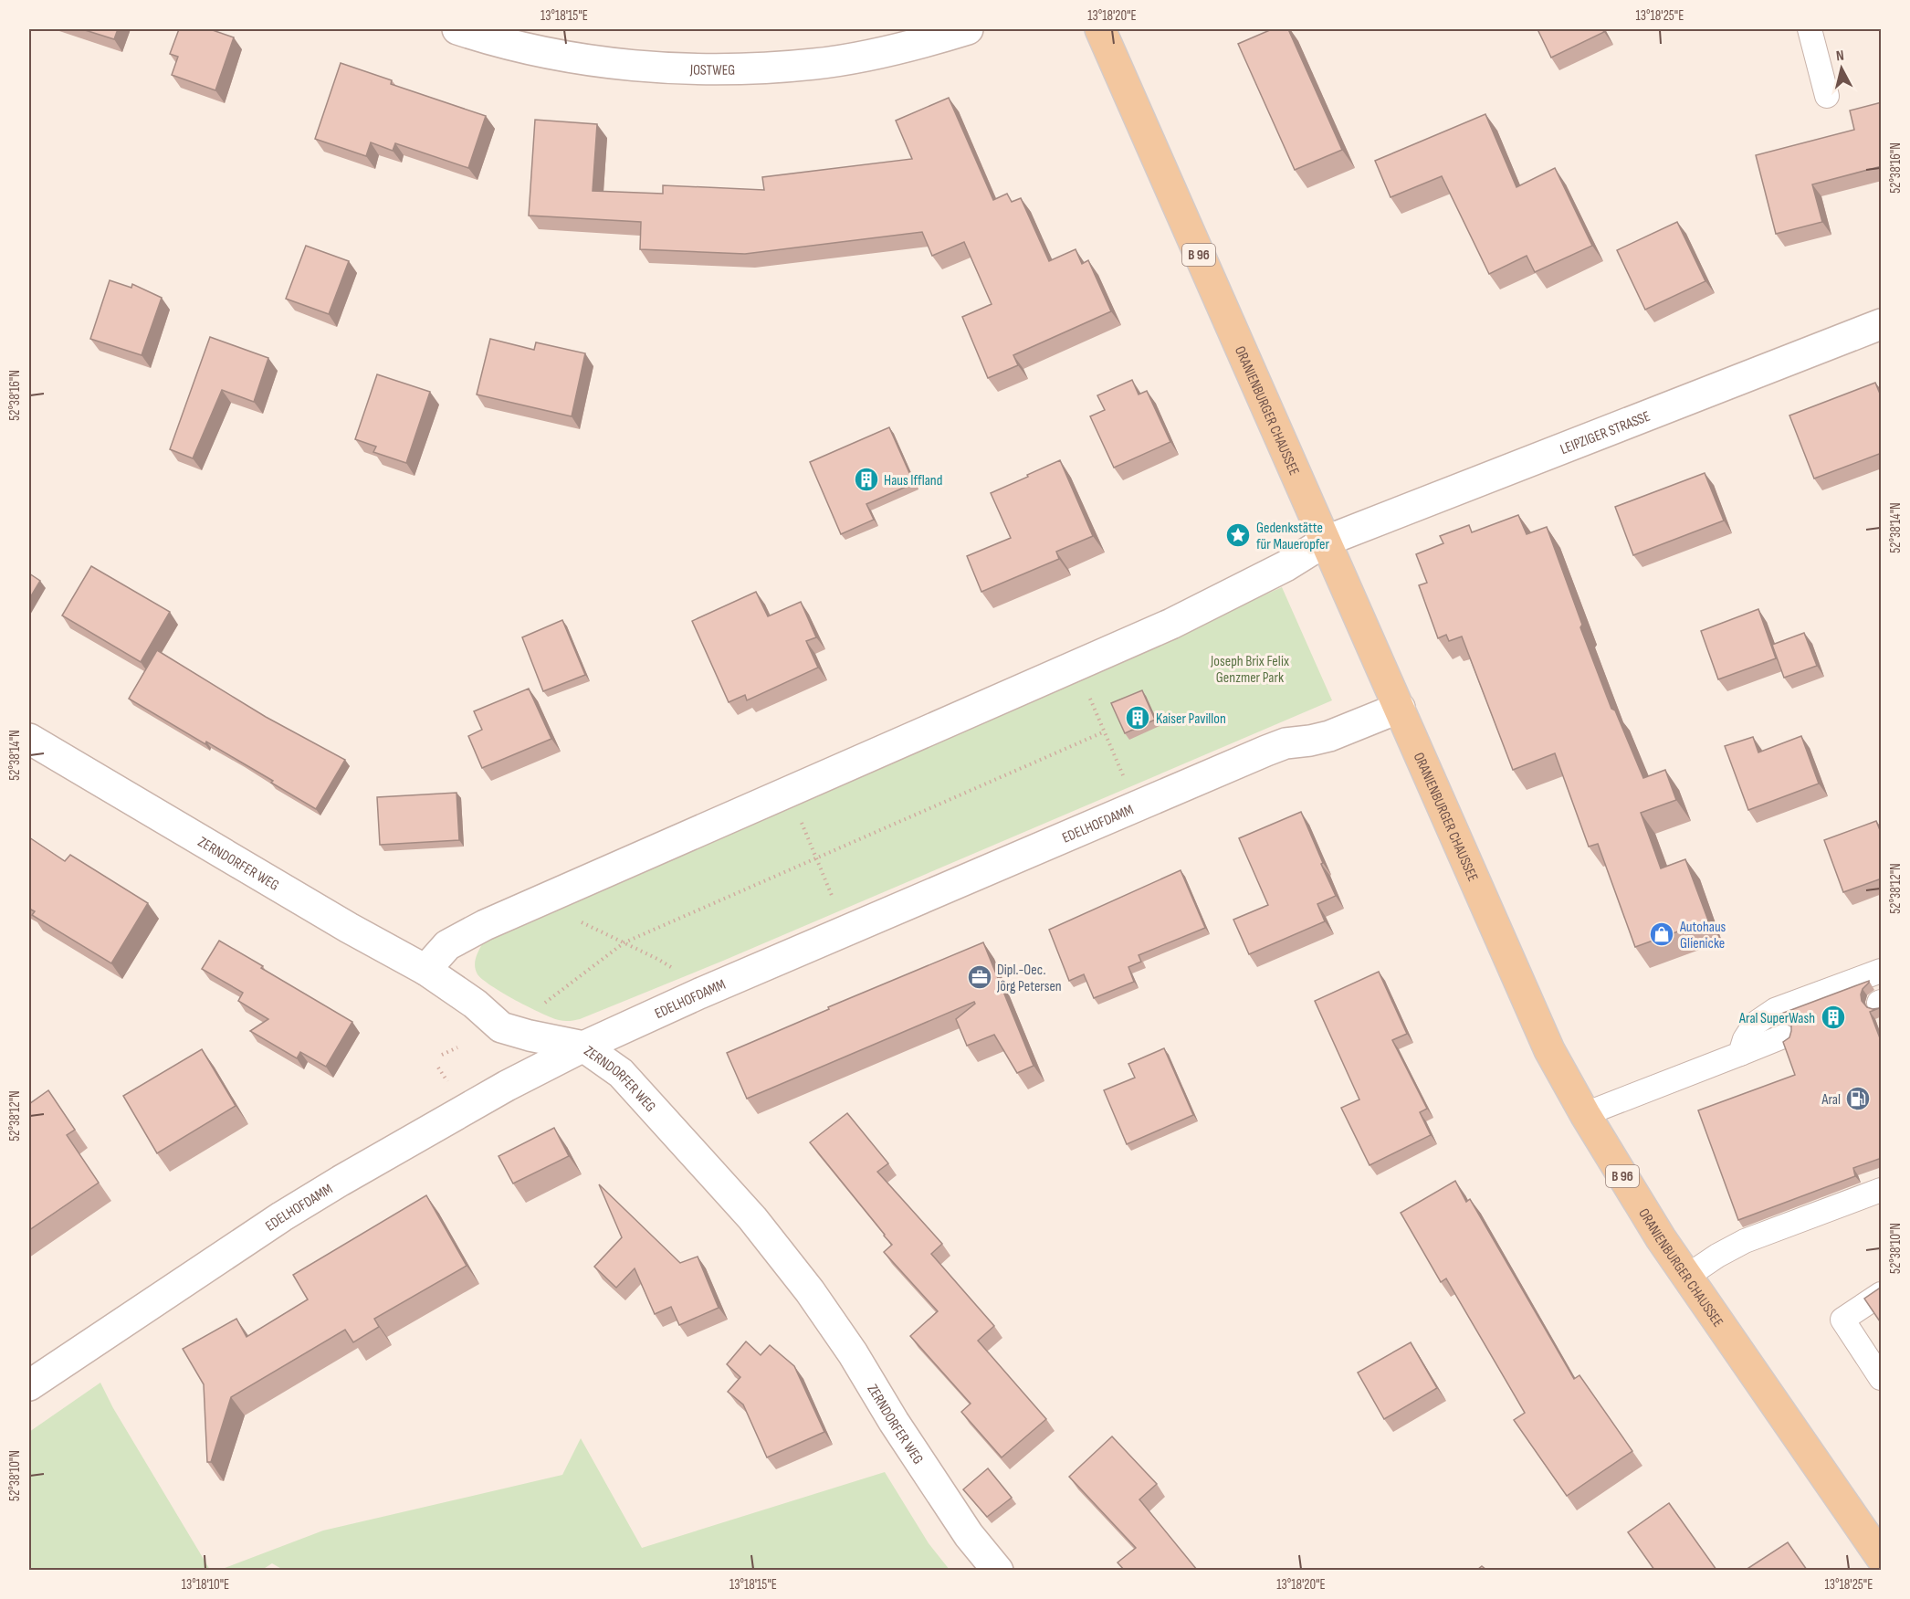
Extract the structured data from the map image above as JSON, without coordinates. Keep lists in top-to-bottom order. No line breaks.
{"streets":{"main road":["B 96","ORANIENBURGER CHAUSSEE"],"street":["JOSTWEG","LEIPZIGER STRASSE","EDELHOFDAMM","ZERNDORFER WEG"]},"crossings":[["ORANIENBURGER CHAUSSEE","LEIPZIGER STRASSE"],["ORANIENBURGER CHAUSSEE","EDELHOFDAMM"],["EDELHOFDAMM","ZERNDORFER WEG"]],"parks":["Joseph Brix Felix Genzmer Park"],"places":{"building":["Haus Iffland","Kaiser Pavillon","Aral SuperWash"],"place":["Gedenkstätte für Maueropfer"],"shop":["Autohaus Glienicke"],"office":["Dipl.-Oec. Jörg Petersen"],"fuel station":["Aral"]},"north":"top","coordinates":["13°18'15\"E","13°18'20\"E","13°18'25\"E","52°38'16\"N","52°38'14\"N","52°38'12\"N","52°38'10\"N","13°18'10\"E"]}
